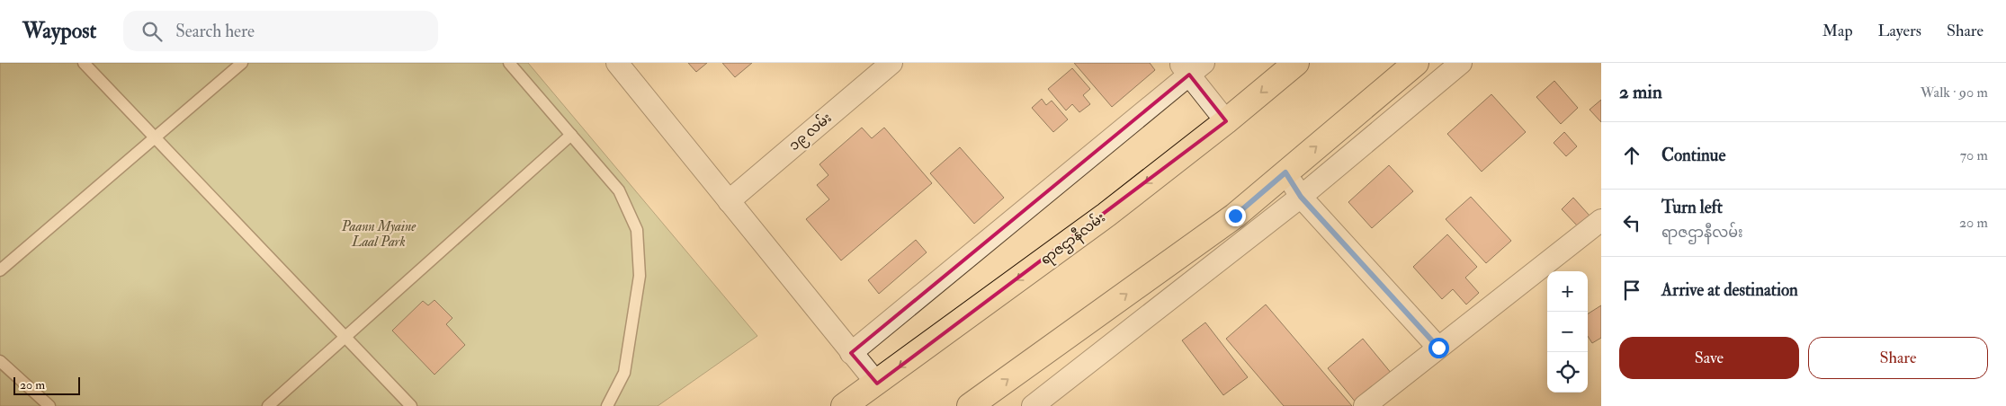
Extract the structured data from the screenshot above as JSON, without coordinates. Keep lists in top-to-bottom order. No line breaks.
{"streets":{"main road":["ရာဇဌာနီလမ်း"],"street":["၁၉ လမ်း"]},"parks":["Paann Myaine Laal Park"],"scale_bar":"20 m","page":{"header":"Waypost","search":"Search here","nav":["Map","Layers","Share"],"heading":["2 min","Walk · 90 m"],"list":[["Continue","70 m"],["Turn left","ရာဇဌာနီလမ်း","20 m"],"Arrive at destination"],"map_buttons":["+","−"],"buttons":["Save","Share"],"scale":"20 m"}}
